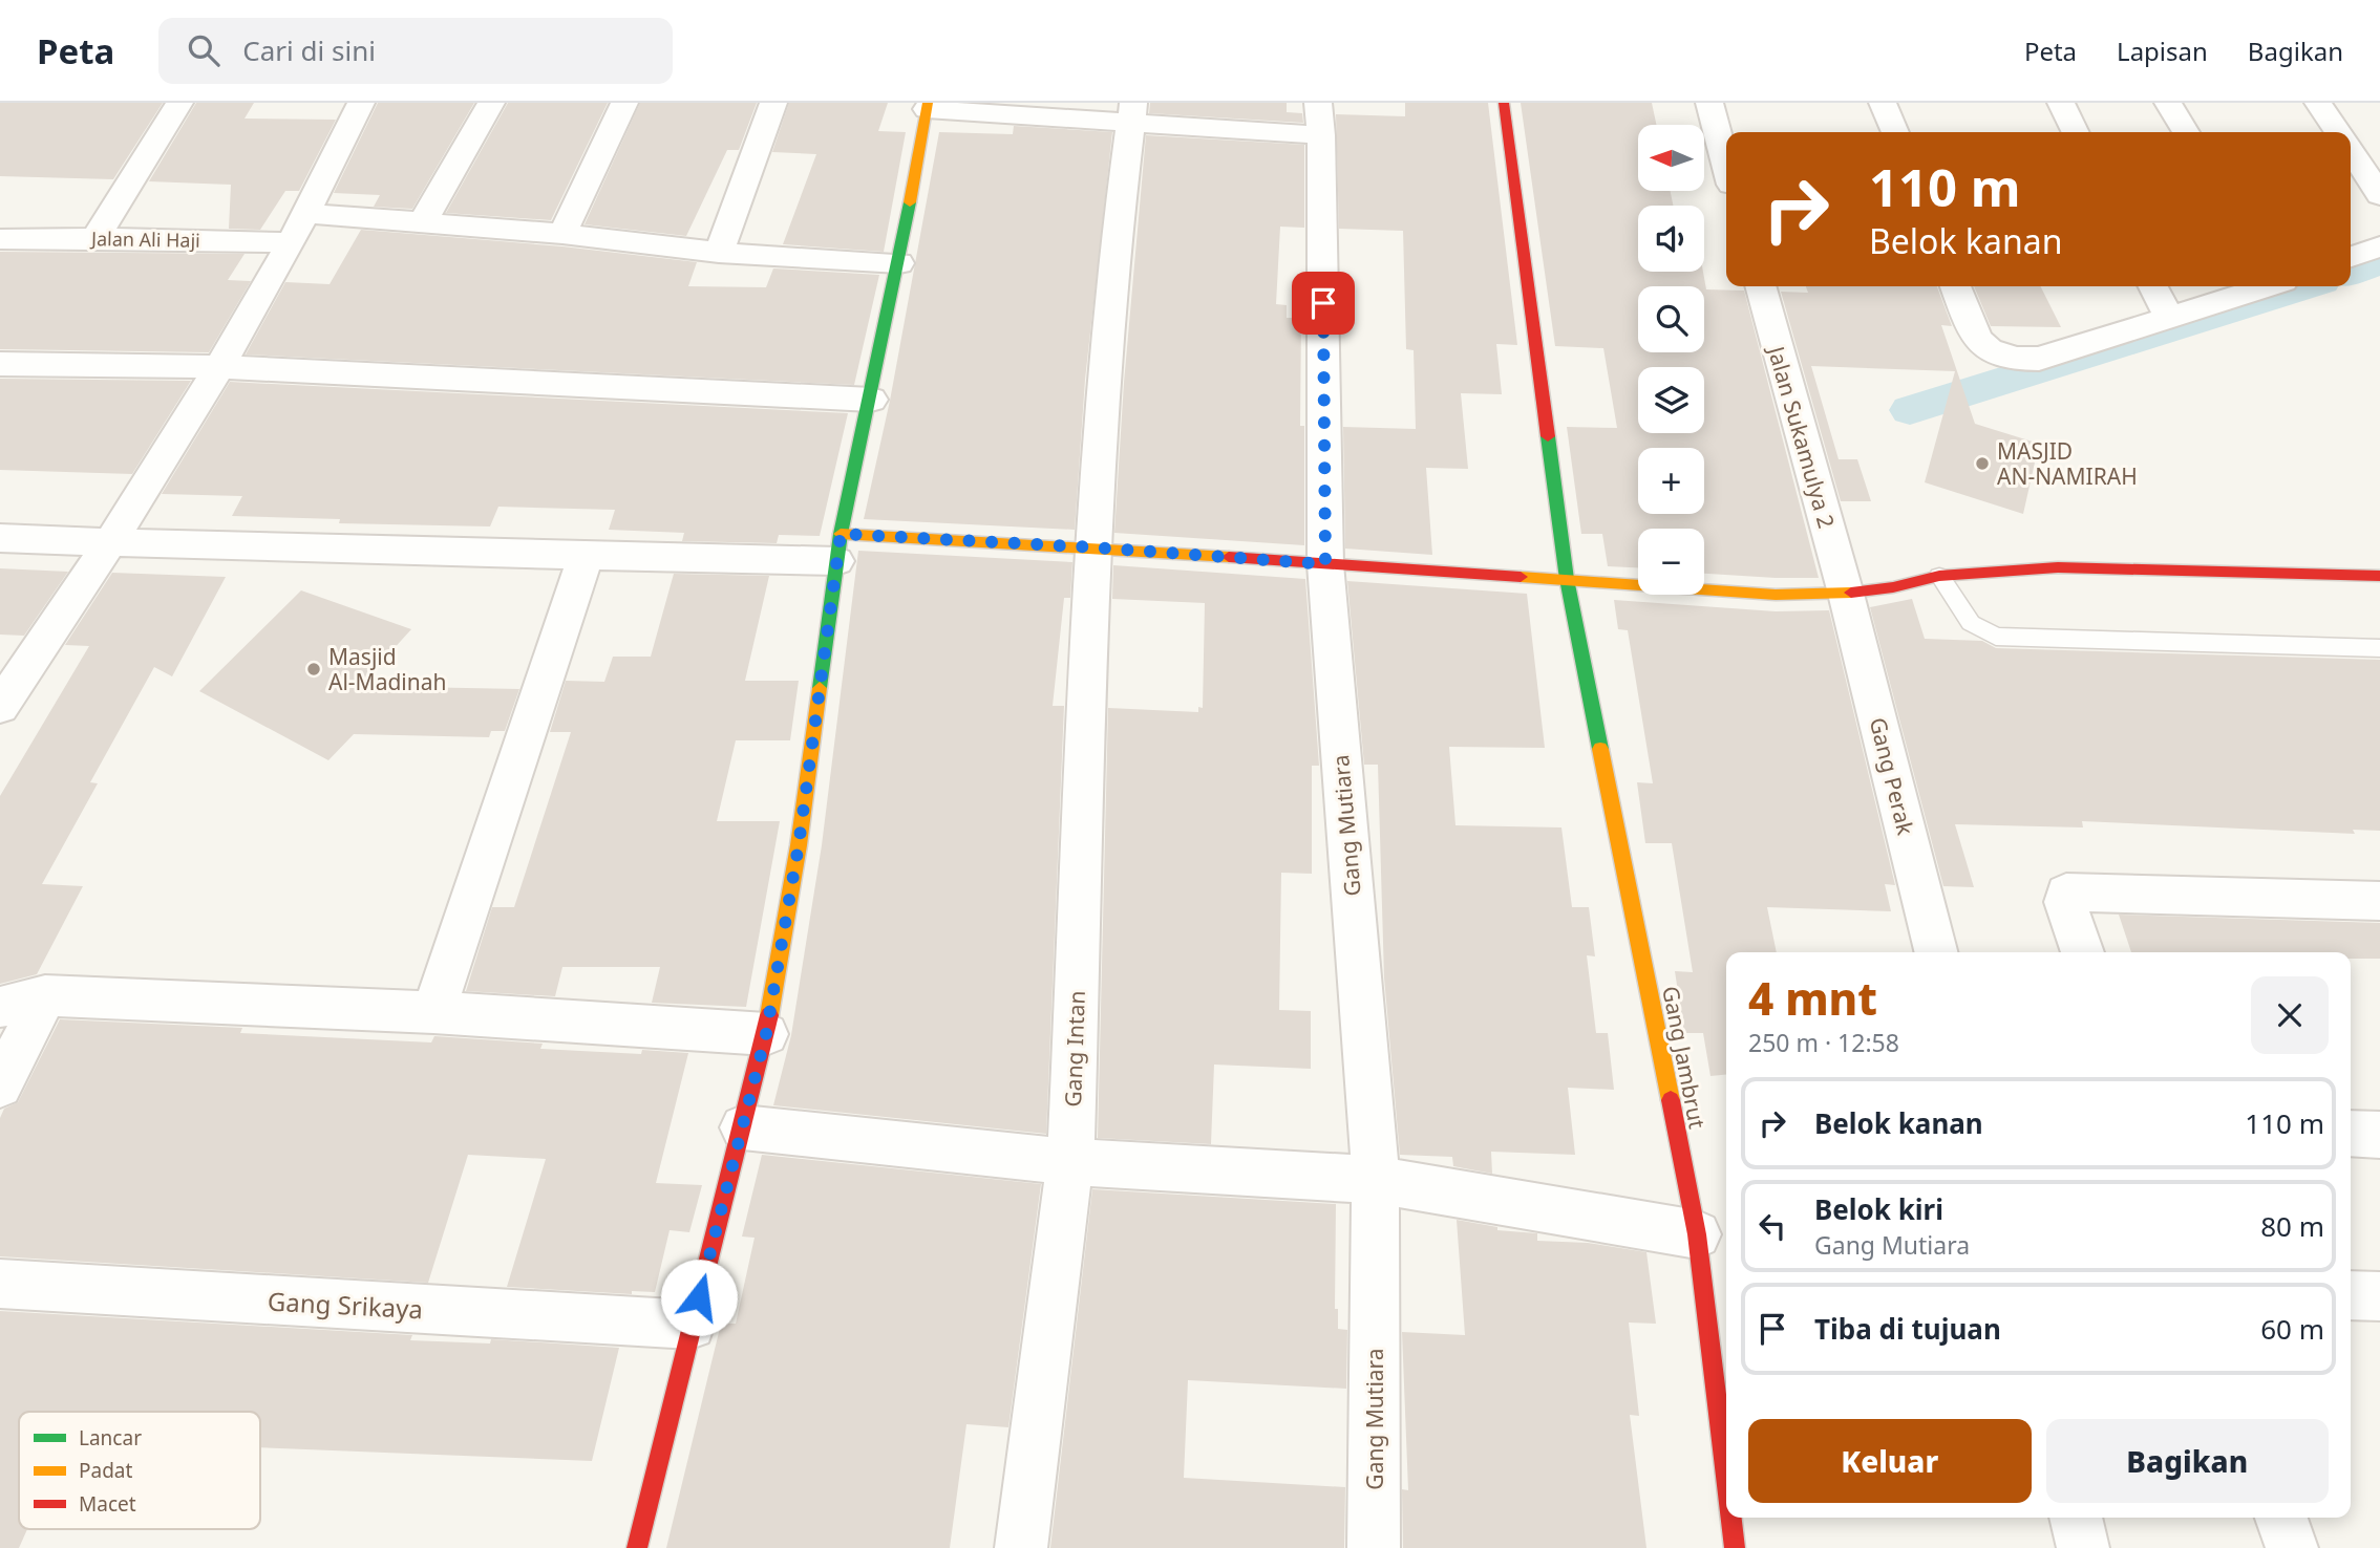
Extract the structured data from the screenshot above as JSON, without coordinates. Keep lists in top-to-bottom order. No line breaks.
{"streets":{"street":["Jalan Ali Haji","Jalan Sukamulya 2","Gang Perak","Gang Mutiara","Gang Intan","Gang Jambrut","Gang Srikaya"]},"crossings":[["Jalan Sukamulya 2","Gang Perak"]],"places":["MASJID AN-NAMIRAH","Masjid Al-Madinah"],"legend":["Lancar","Padat","Macet"],"north":"left","page":{"header":"Peta","search":"Cari di sini","nav":["Peta","Lapisan","Bagikan"],"map_buttons":["+","−"],"turn":["110 m","Belok kanan"],"heading":["4 mnt","250 m · 12:58"],"list":[{"name":"Belok kanan","value":"110 m"},{"name":"Belok kiri","note":"Gang Mutiara","value":"80 m"},{"name":"Tiba di tujuan","value":"60 m"}],"buttons":["Keluar","Bagikan"]}}
